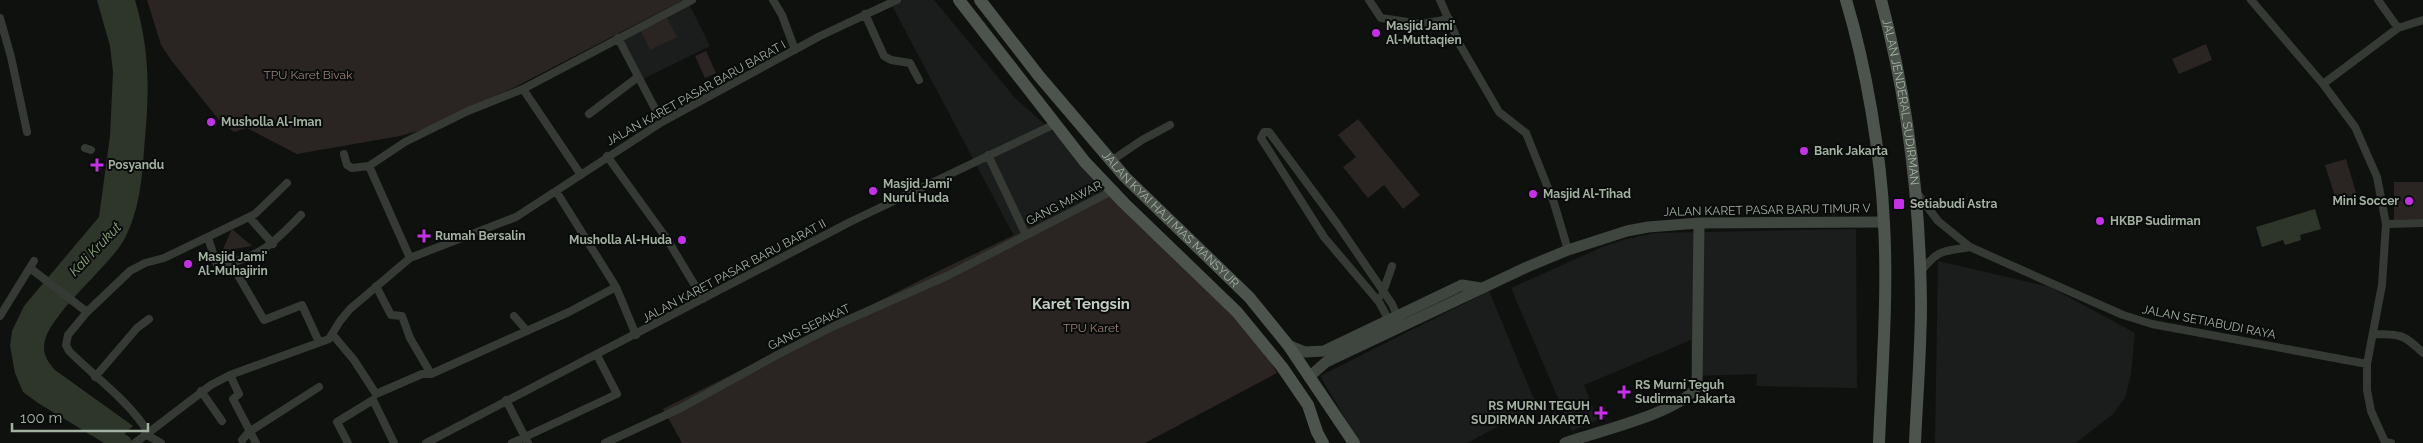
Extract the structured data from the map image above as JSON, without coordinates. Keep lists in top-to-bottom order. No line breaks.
{"streets":{"main road":["JALAN JENDERAL SUDIRMAN","JALAN KYAI HAJI MAS MANSYUR"],"street":["JALAN KARET PASAR BARU BARAT I","GANG MAWAR","JALAN KARET PASAR BARU TIMUR V","JALAN KARET PASAR BARU BARAT II","JALAN SETIABUDI RAYA","GANG SEPAKAT"]},"crossings":[["JALAN JENDERAL SUDIRMAN","JALAN SETIABUDI RAYA"],["GANG MAWAR","JALAN KYAI HAJI MAS MANSYUR"],["GANG MAWAR","GANG SEPAKAT"],["JALAN KARET PASAR BARU TIMUR V","JALAN KYAI HAJI MAS MANSYUR"],["JALAN KYAI HAJI MAS MANSYUR","JALAN KARET PASAR BARU BARAT II"]],"districts":["Karet Tengsin"],"water":["Kali Krukut"],"parks":["TPU Karet Bivak","TPU Karet"],"places":{"other":["Masjid Jami' Al-Muttaqien","Musholla Al-Iman","Bank Jakarta","Masjid Jami' Nurul Huda","Masjid Al-Tihad","Mini Soccer","HKBP Sudirman","Musholla Al-Huda","Masjid Jami' Al-Muhajirin"],"health":["Posyandu","Rumah Bersalin","RS Murni Teguh Sudirman Jakarta","RS MURNI TEGUH SUDIRMAN JAKARTA"],"transit":["Setiabudi Astra"]},"scale_bar":"100 m"}
